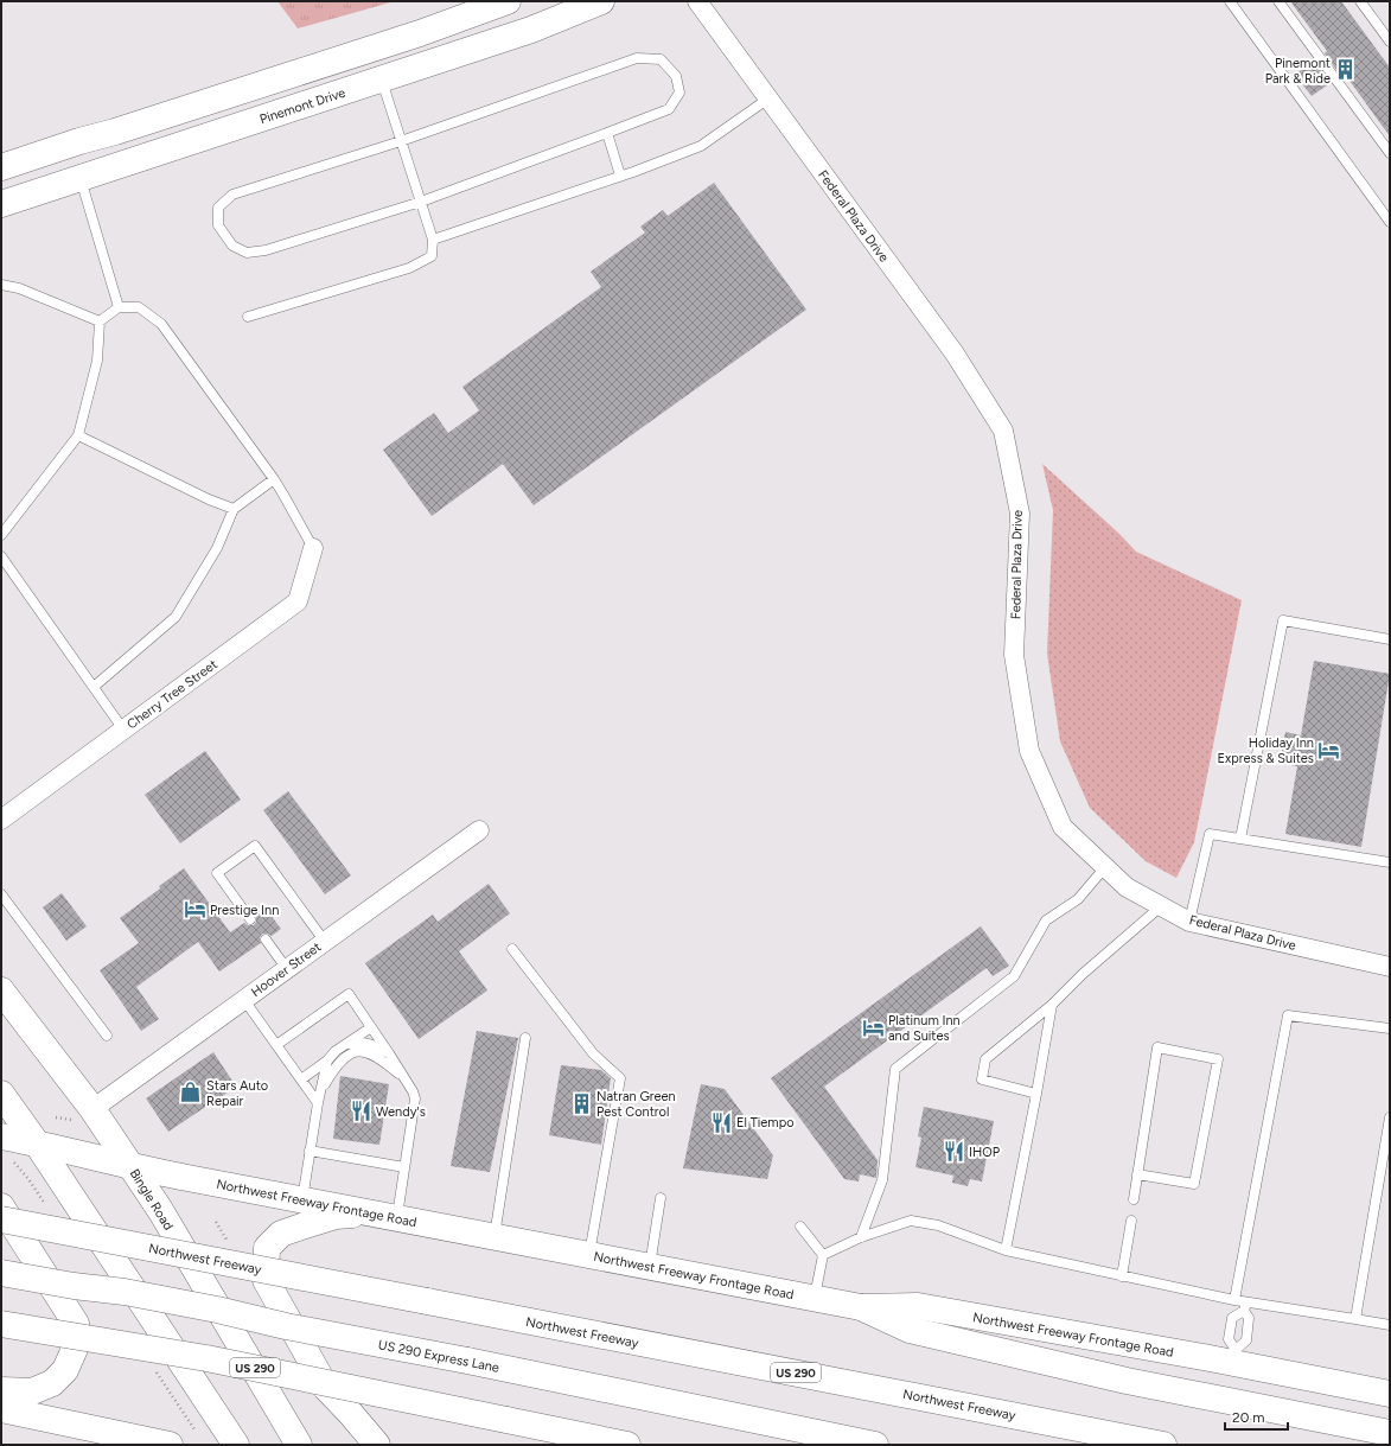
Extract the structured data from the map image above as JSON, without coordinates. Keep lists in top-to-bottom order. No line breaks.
{"streets":{"main road":["Pinemont Drive","Bingle Road","Northwest Freeway Frontage Road","Northwest Freeway","US 290 Express Lane","US 290"],"street":["Federal Plaza Drive","Cherry Tree Street","Hoover Street"]},"crossings":[["Hoover Street","Bingle Road"],["Bingle Road","Northwest Freeway Frontage Road"]],"places":{"building":["Pinemont Park & Ride","Natran Green Pest Control"],"hotel":["Holiday Inn Express & Suites","Prestige Inn","Platinum Inn and Suites"],"shop":["Stars Auto Repair"],"restaurant":["Wendy's","El Tiempo","IHOP"]},"scale_bar":"20 m"}
